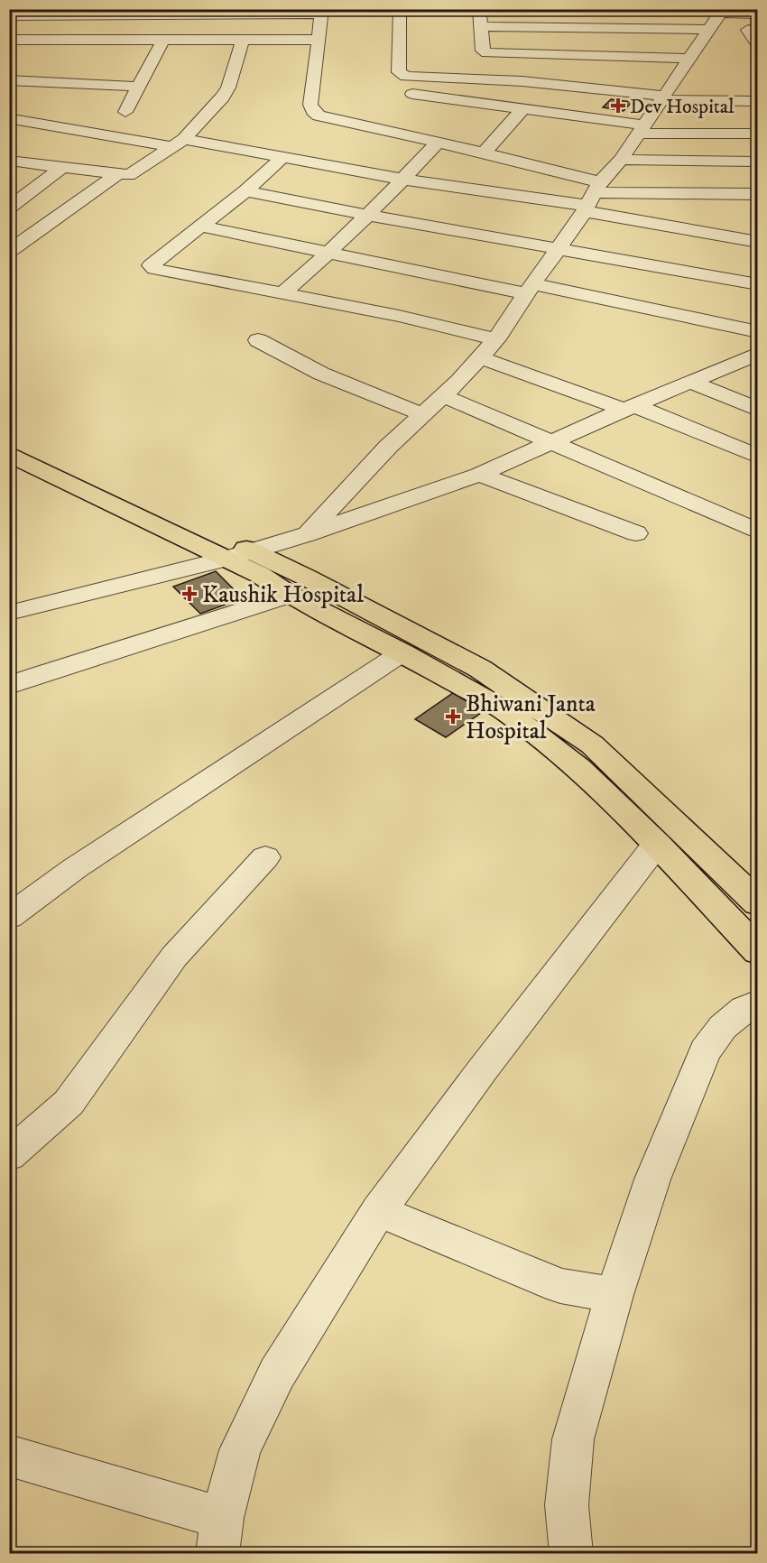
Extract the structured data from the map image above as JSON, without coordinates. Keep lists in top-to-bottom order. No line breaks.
{"places":{"health":["Dev Hospital","Kaushik Hospital","Bhiwani Janta Hospital"]}}
